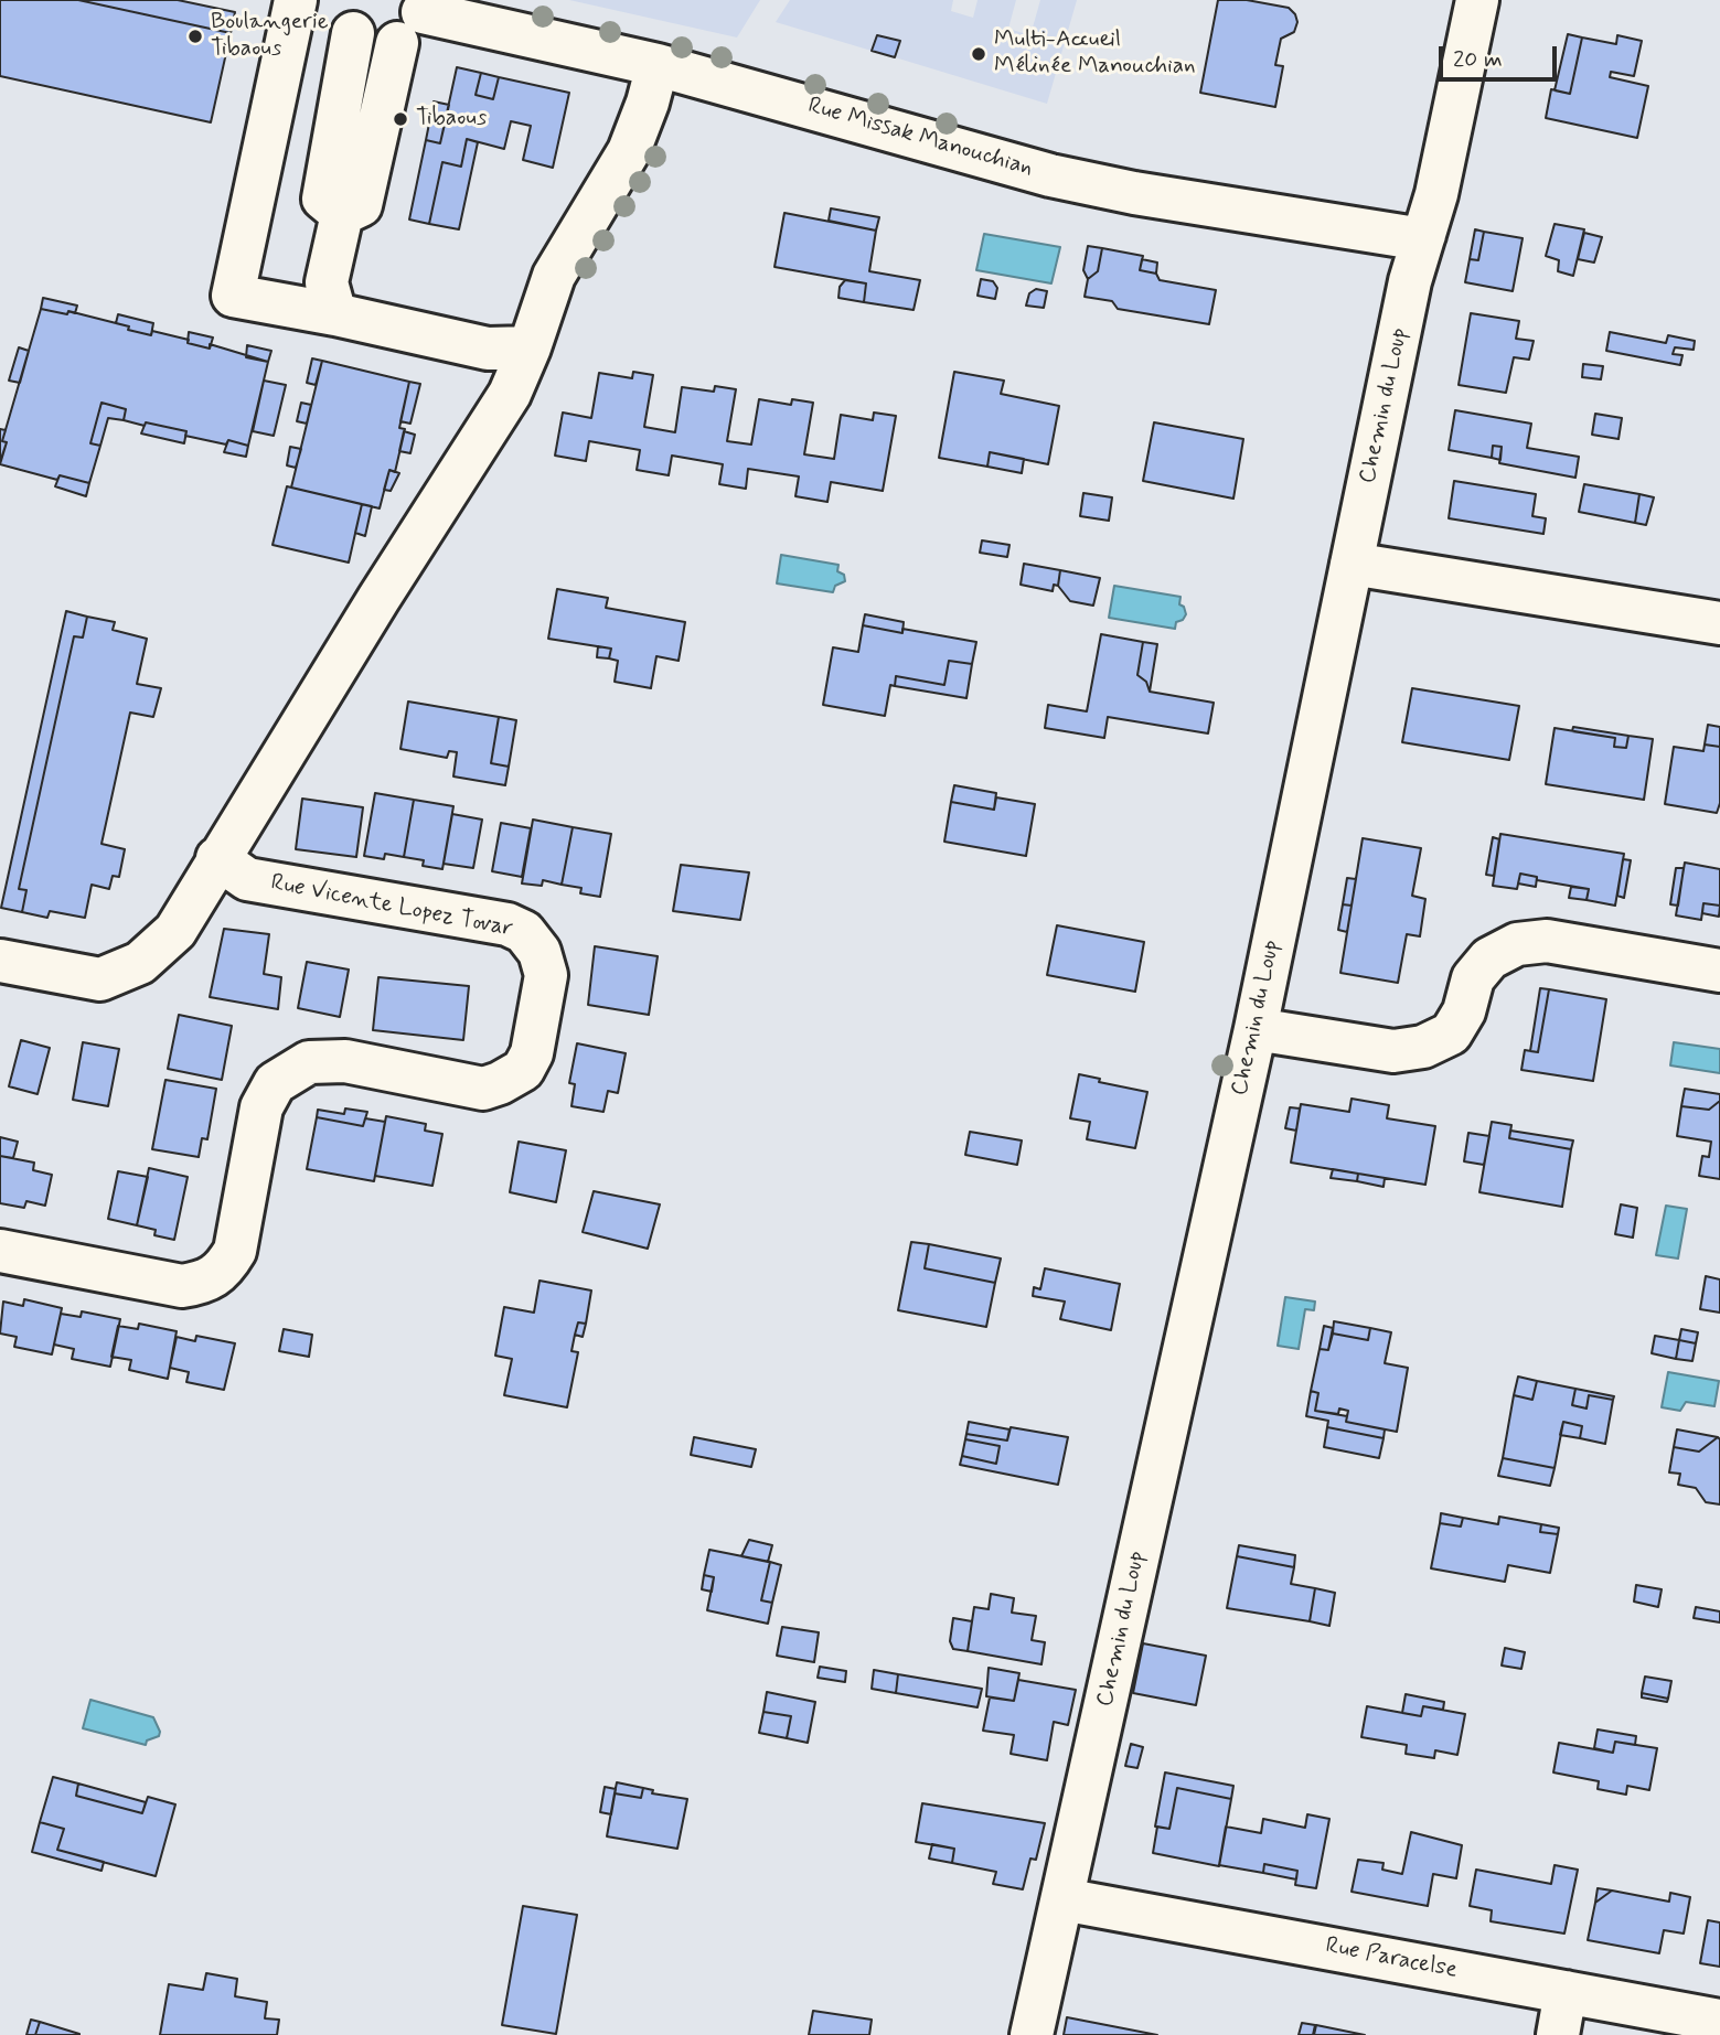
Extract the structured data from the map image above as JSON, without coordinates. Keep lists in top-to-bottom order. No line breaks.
{"streets":{"street":["Rue Missak Manouchian","Chemin du Loup","Rue Vicente Lopez Tovar","Rue Paracelse"]},"crossings":[["Rue Missak Manouchian","Chemin du Loup"],["Chemin du Loup","Rue Paracelse"]],"places":["Boulangerie Tibaous","Multi-Accueil Mélinée Manouchian","Tibaous"],"scale_bar":"20 m"}
